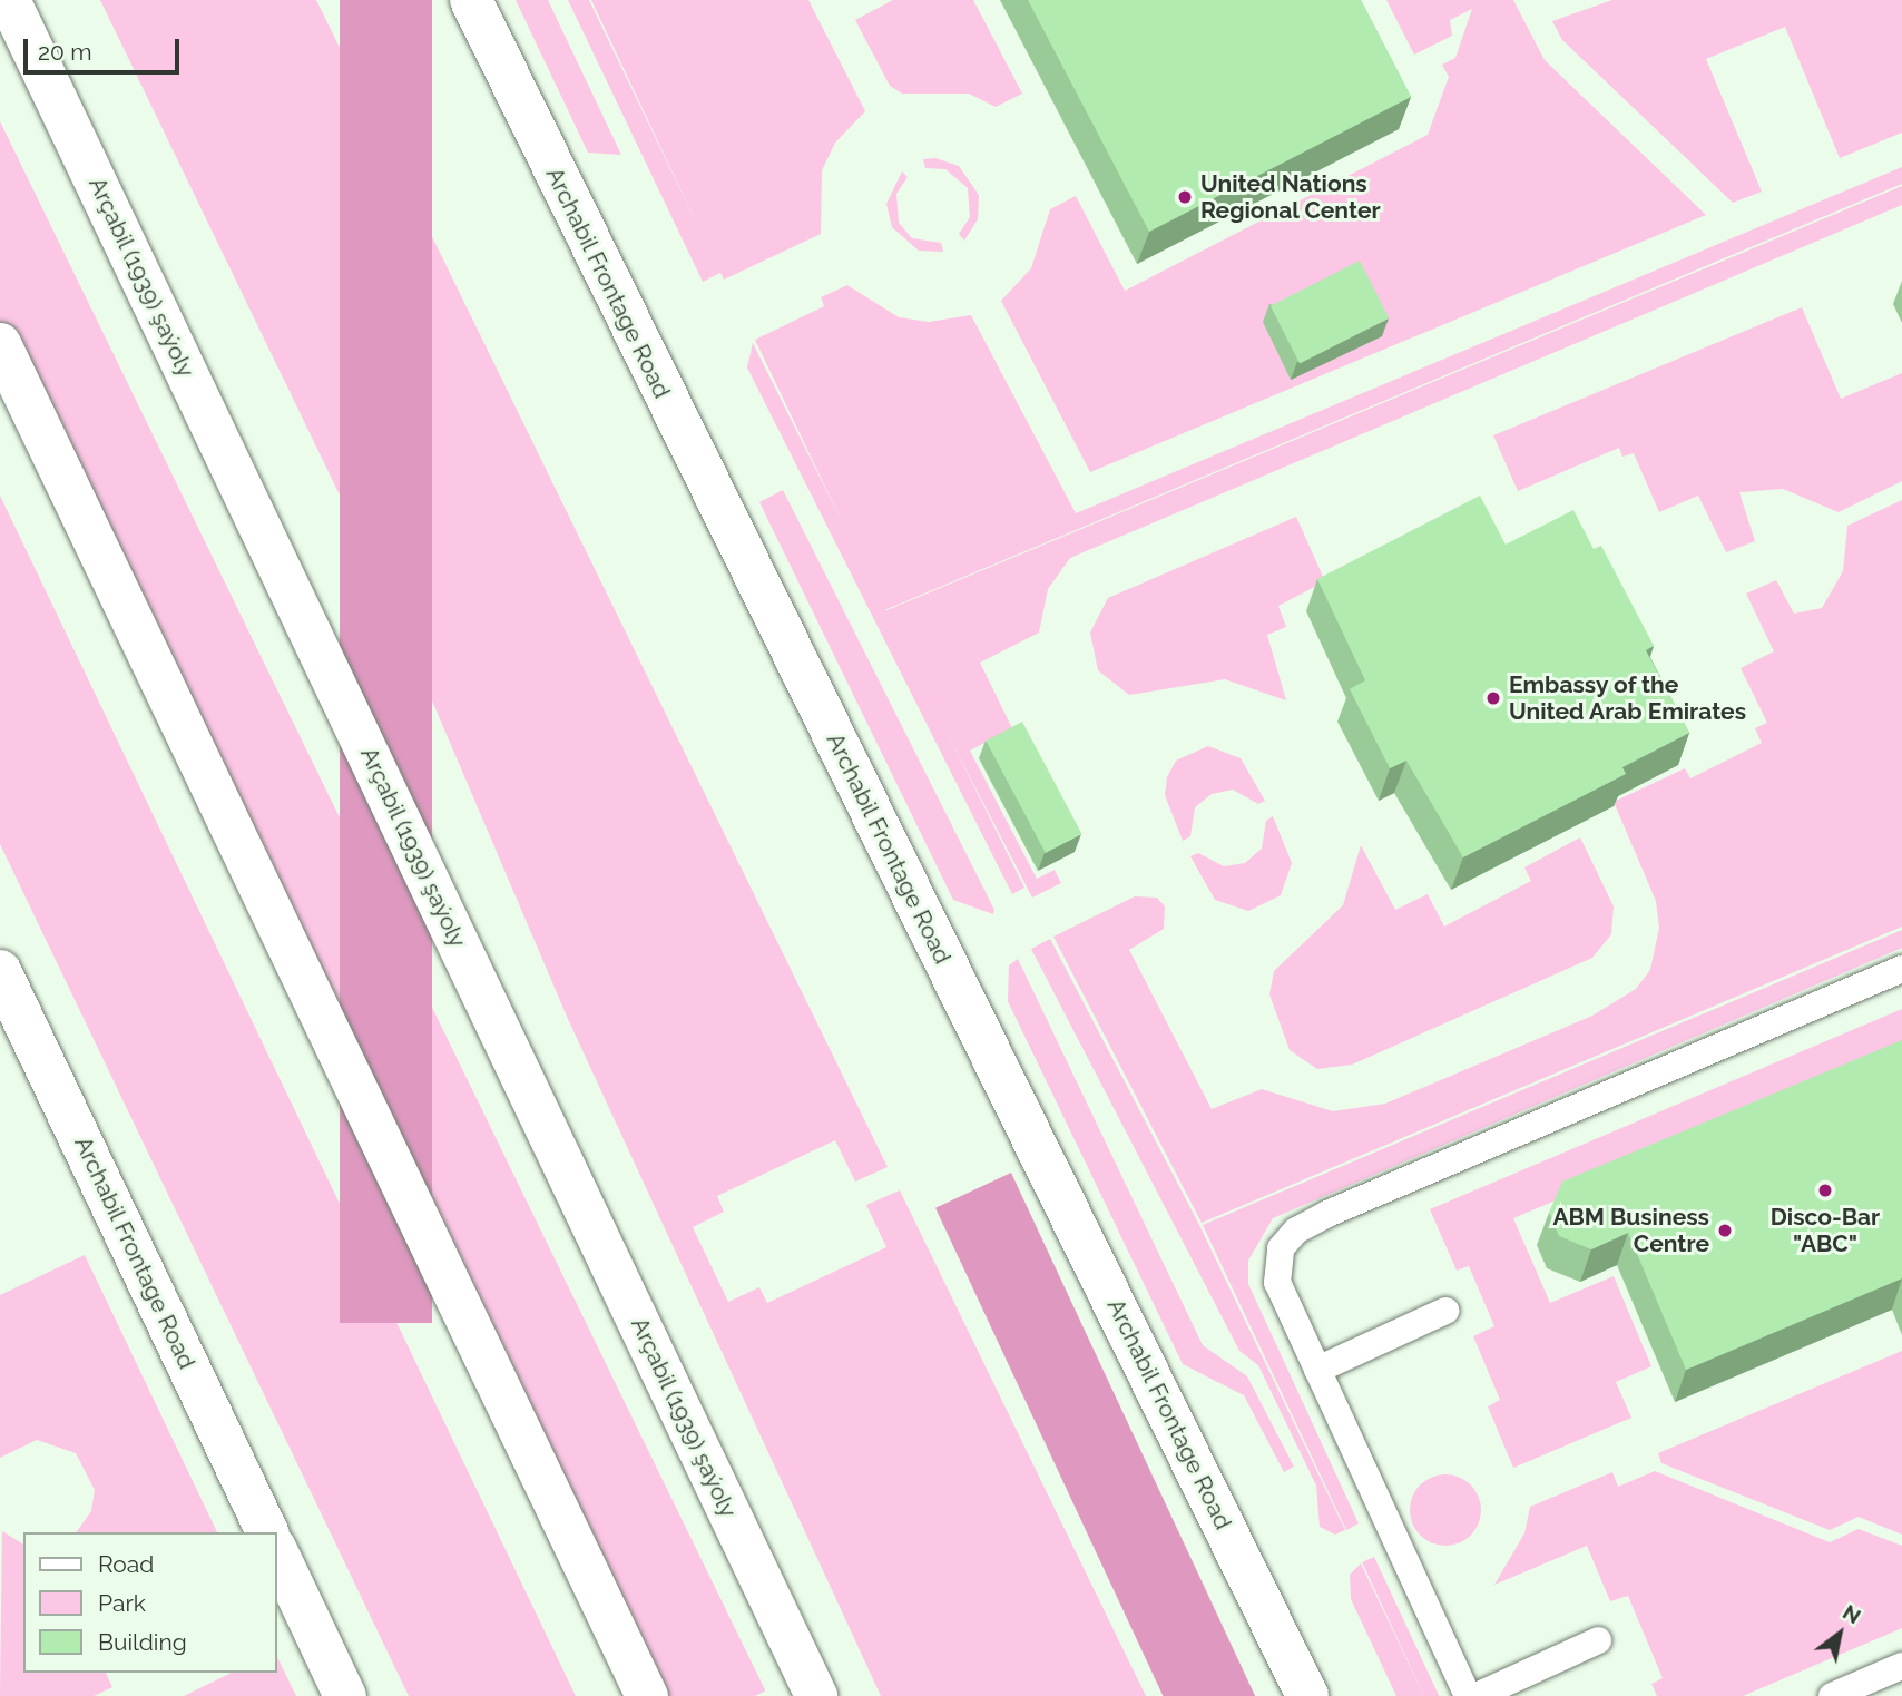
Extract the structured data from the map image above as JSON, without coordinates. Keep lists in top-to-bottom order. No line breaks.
{"streets":{"main road":["Arçabil (1939) şaýoly","Archabil Frontage Road"]},"places":["United Nations Regional Center","Embassy of the United Arab Emirates","Disco-Bar \"ABC\"","ABM Business Centre"],"legend":["Road","Park","Building"],"scale_bar":"20 m","north":"top right"}
